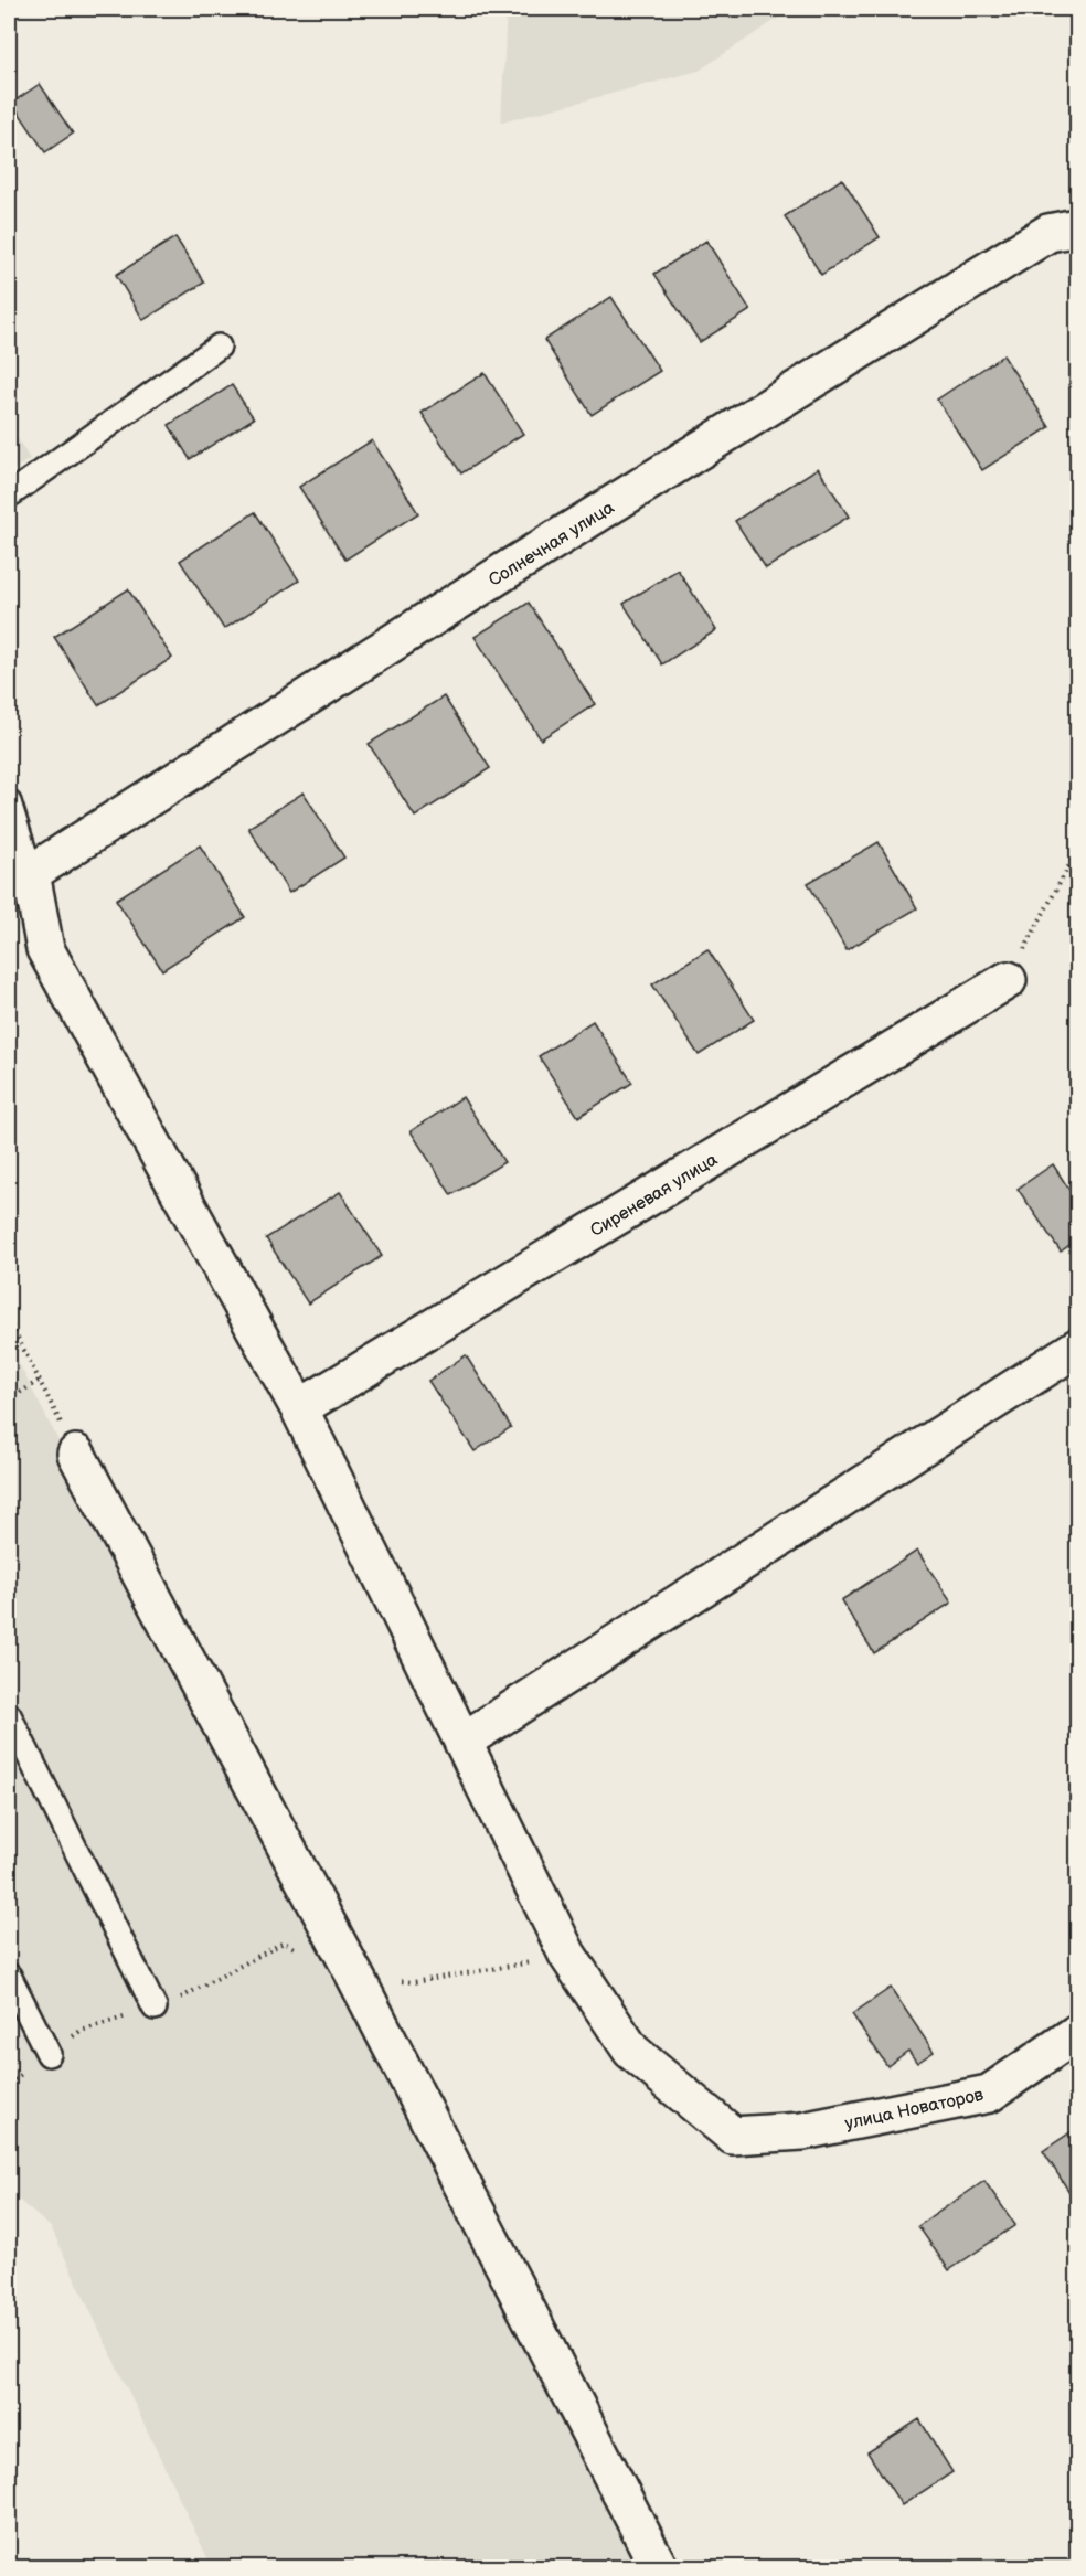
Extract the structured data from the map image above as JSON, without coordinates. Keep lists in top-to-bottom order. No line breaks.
{"streets":{"street":["Солнечная улица","Сиреневая улица","улица Новаторов"]}}
